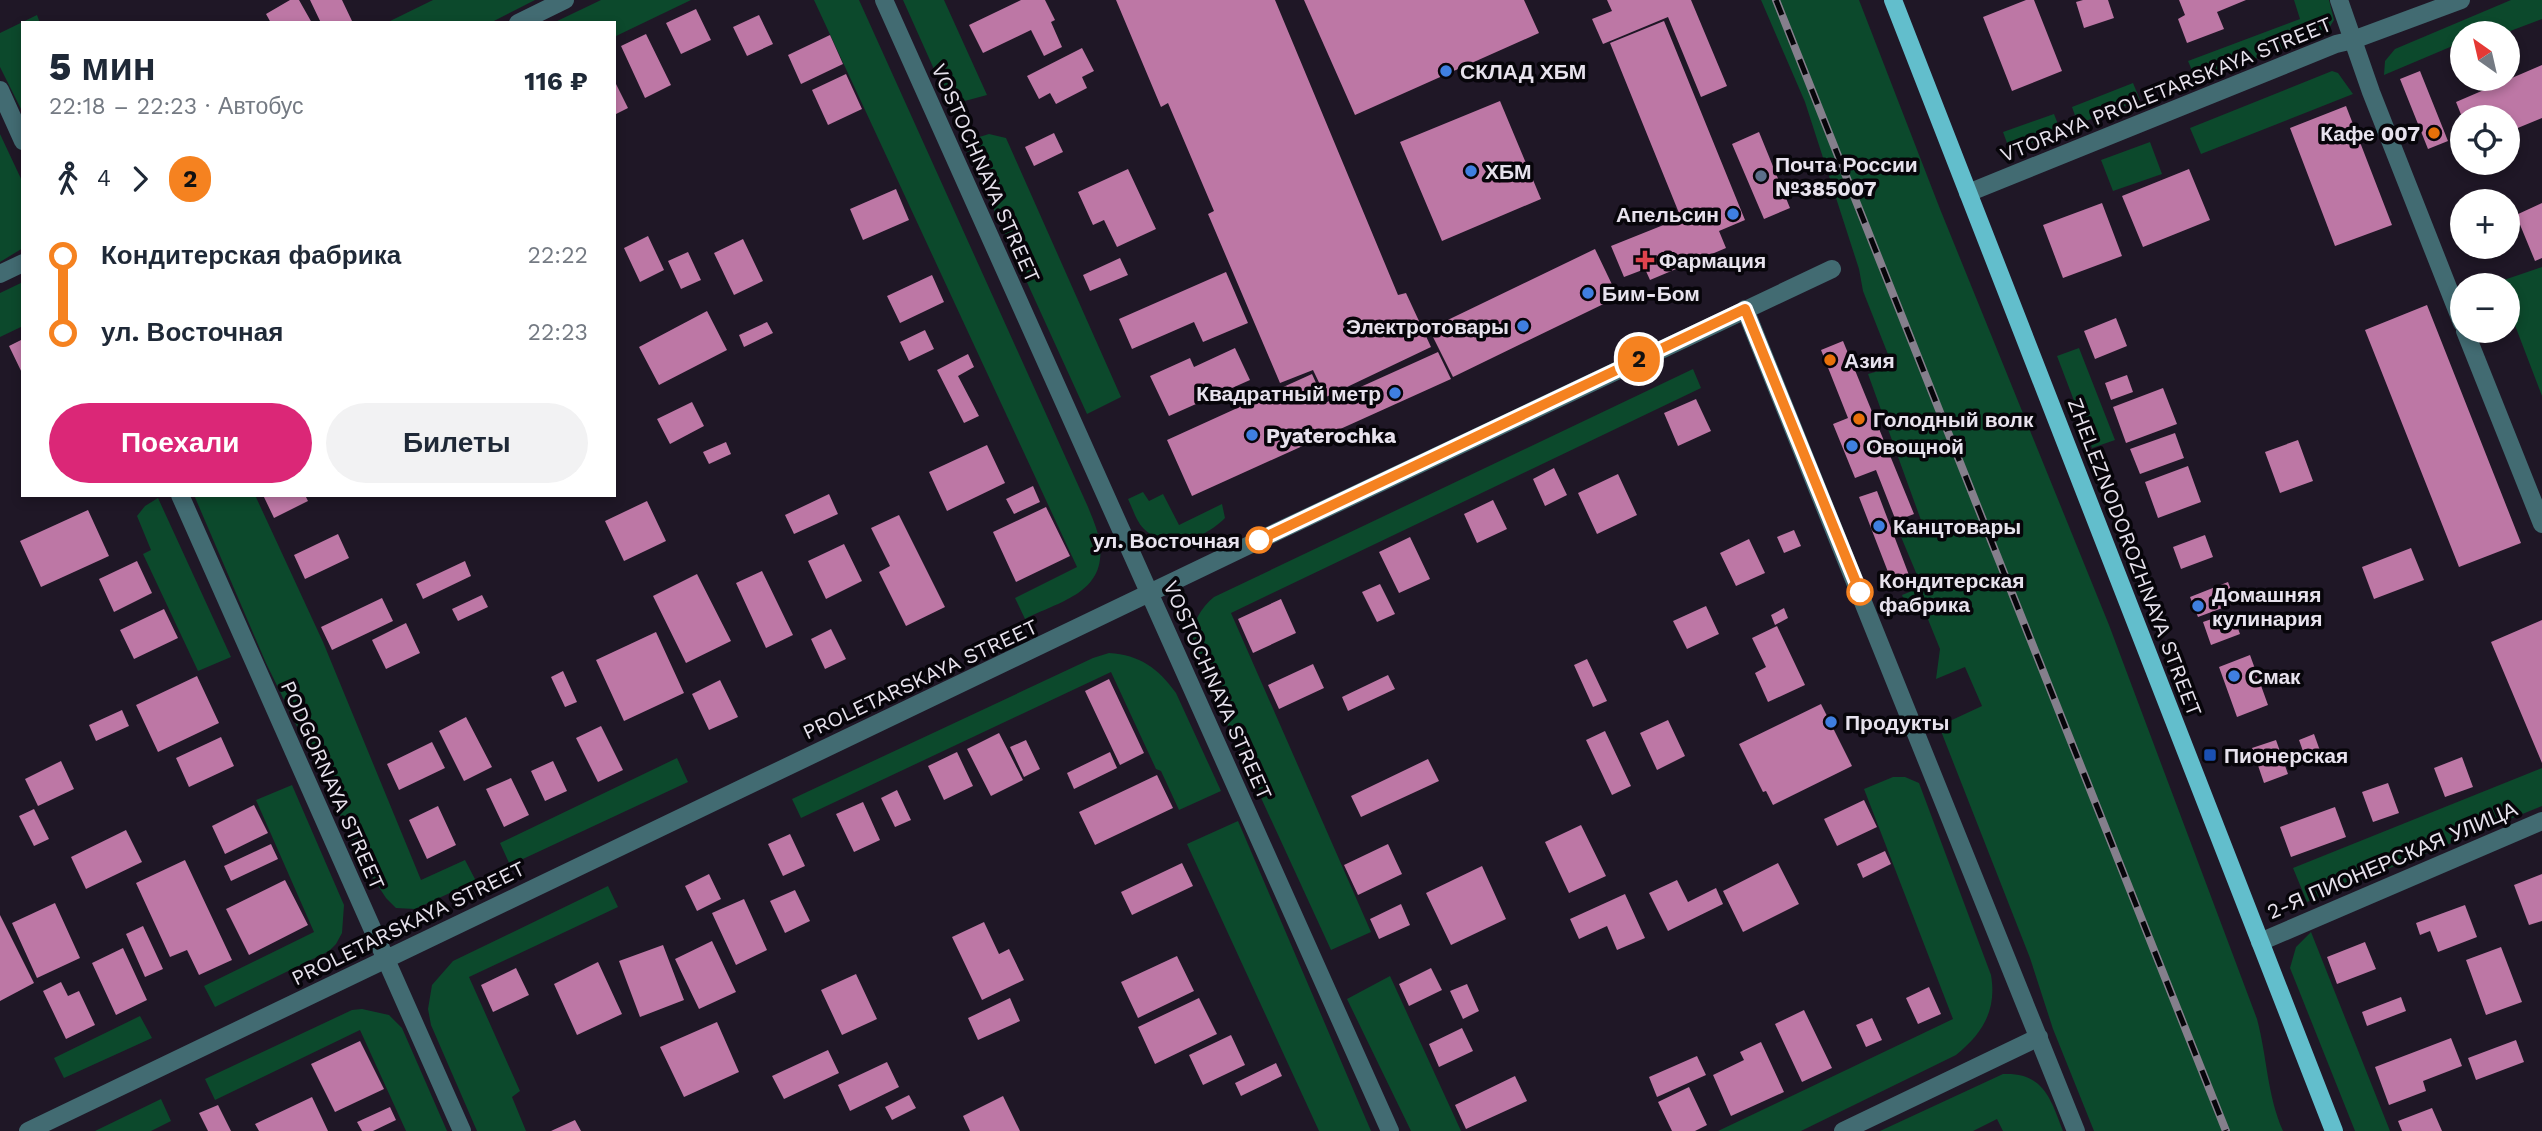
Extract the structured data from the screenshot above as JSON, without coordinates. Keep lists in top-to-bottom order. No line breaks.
{"streets":{"main road":["ZHELEZNODOROZHNAYA STREET"],"street":["VTORAYA PROLETARSKAYA STREET","VOSTOCHNAYA STREET","PROLETARSKAYA STREET","PODGORNAYA STREET","2-Я ПИОНЕРСКАЯ УЛИЦА"]},"crossings":[["VTORAYA PROLETARSKAYA STREET","ZHELEZNODOROZHNAYA STREET"],["VOSTOCHNAYA STREET","PROLETARSKAYA STREET"],["ZHELEZNODOROZHNAYA STREET","2-Я ПИОНЕРСКАЯ УЛИЦА"],["PROLETARSKAYA STREET","PODGORNAYA STREET"]],"places":{"other":["СКЛАД ХБМ","Кафе 007","ХБМ","Почта России №385007","Апельсин","Бим-Бом","Электротовары","Азия","Квадратный метр","Голодный волк","Pyaterochka","Овощной","Канцтовары","ул. Восточная","Кондитерская фабрика","Домашняя кулинария","Смак","Продукты"],"health":["Фармация"],"transit":["Пионерская"]},"lines":["bus line 2"],"north":"top left","page":{"on_map":"2","map_buttons":["+","−"],"heading":["5 мин","22:18 – 22:23 · Автобус","116 ₽"],"legs":["4","2"],"list":[{"name":"Кондитерская фабрика","value":"22:22"},{"name":"ул. Восточная","value":"22:23"}],"buttons":["Поехали","Билеты"]}}
